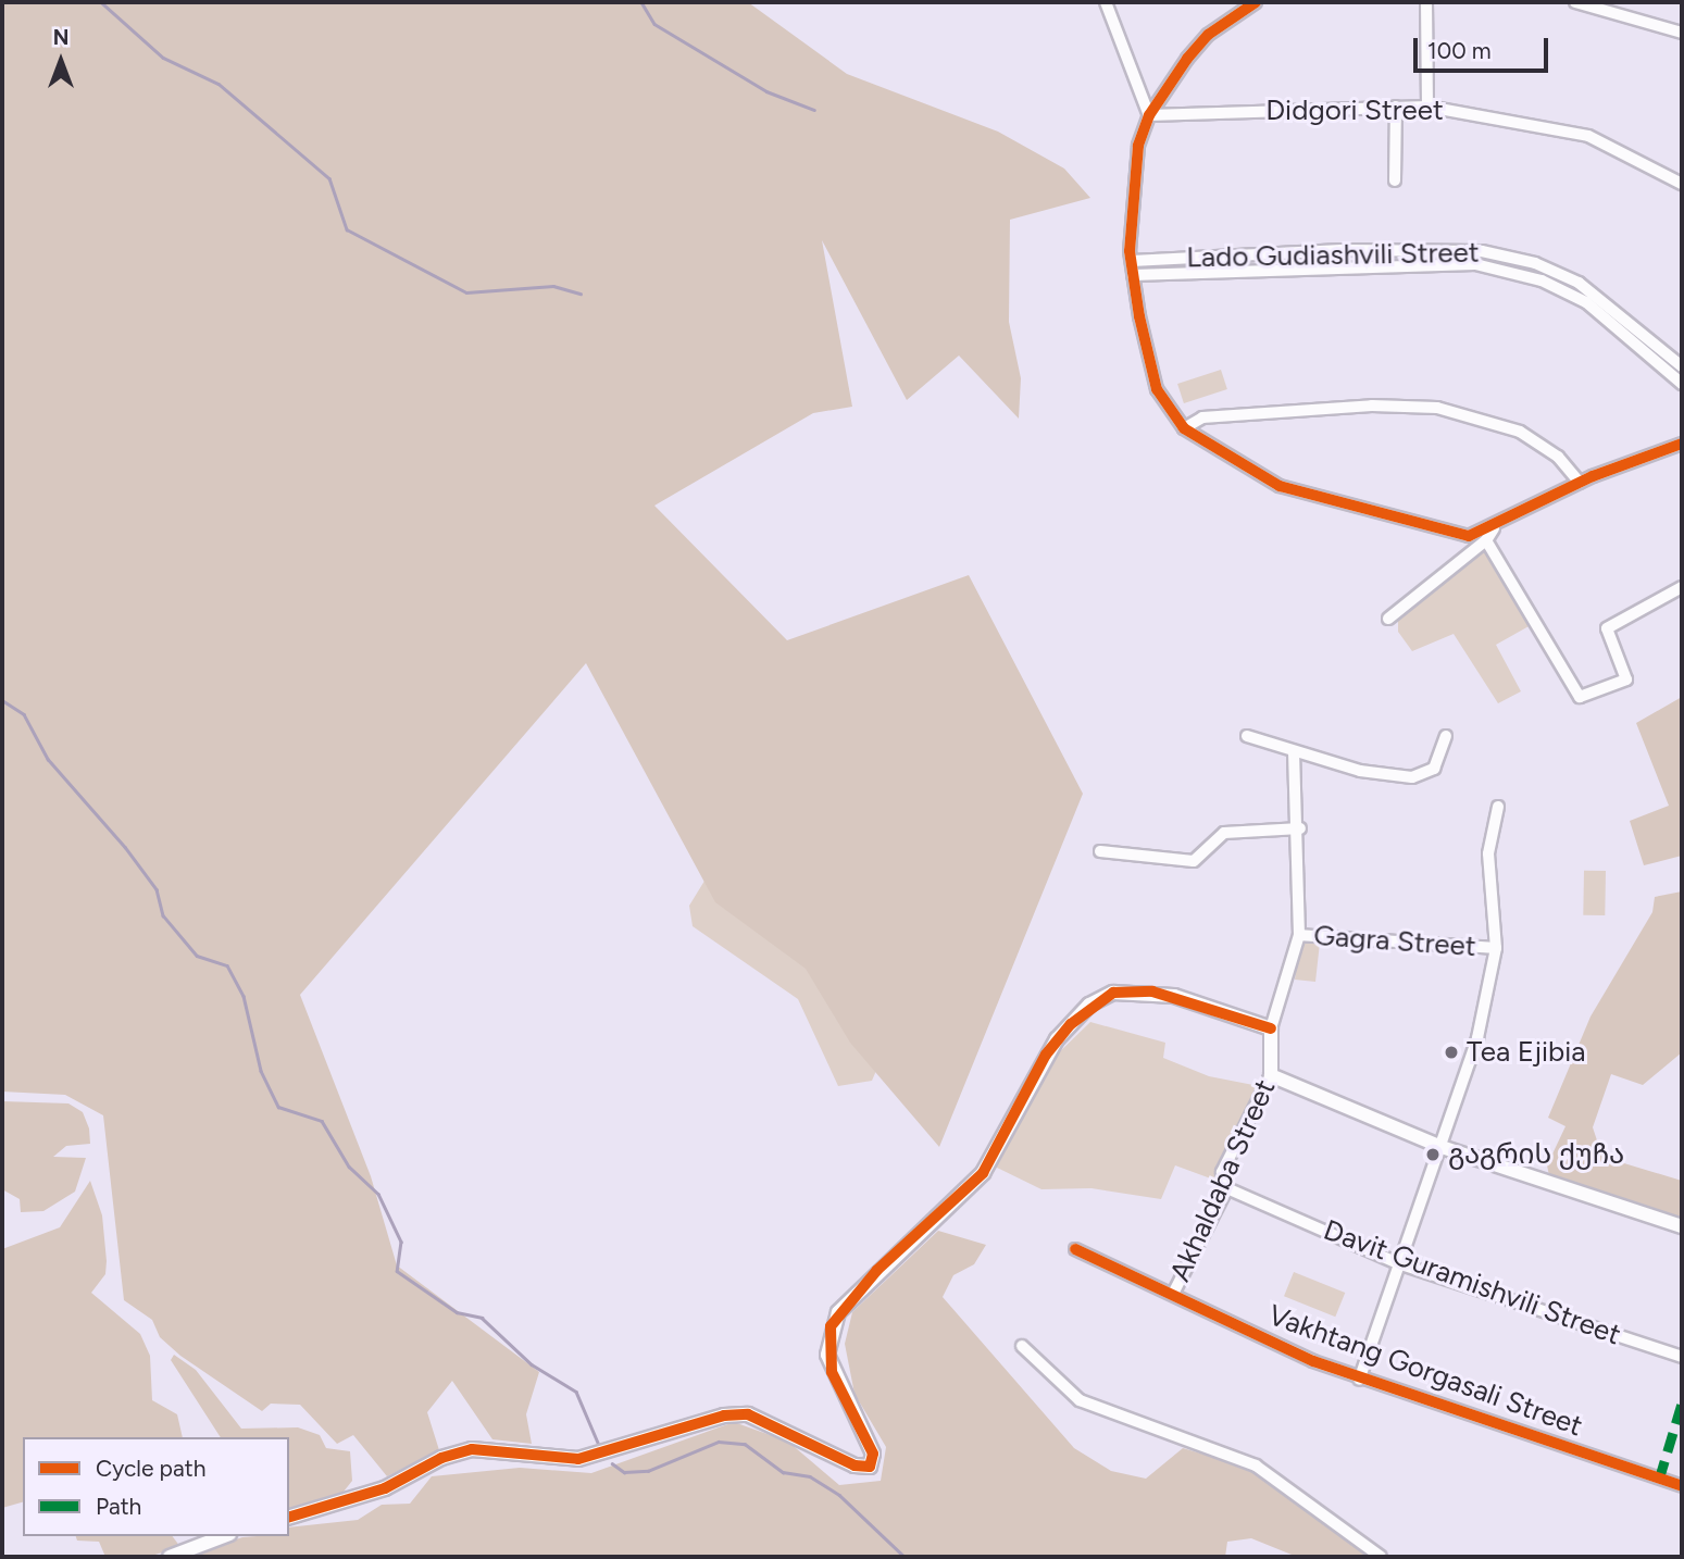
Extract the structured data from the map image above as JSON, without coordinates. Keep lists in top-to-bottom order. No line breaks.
{"streets":{"street":["Didgori Street","Lado Gudiashvili Street","Gagra Street","Akhaldaba Street","Davit Guramishvili Street","Vakhtang Gorgasali Street"]},"crossings":[["Gagra Street","Davit Guramishvili Street"],["Gagra Street","Vakhtang Gorgasali Street"],["Akhaldaba Street","Davit Guramishvili Street"],["Akhaldaba Street","Vakhtang Gorgasali Street"]],"places":["Tea Ejibia","გაგრის ქუჩა"],"legend":["Cycle path","Path"],"scale_bar":"100 m","north":"top"}
